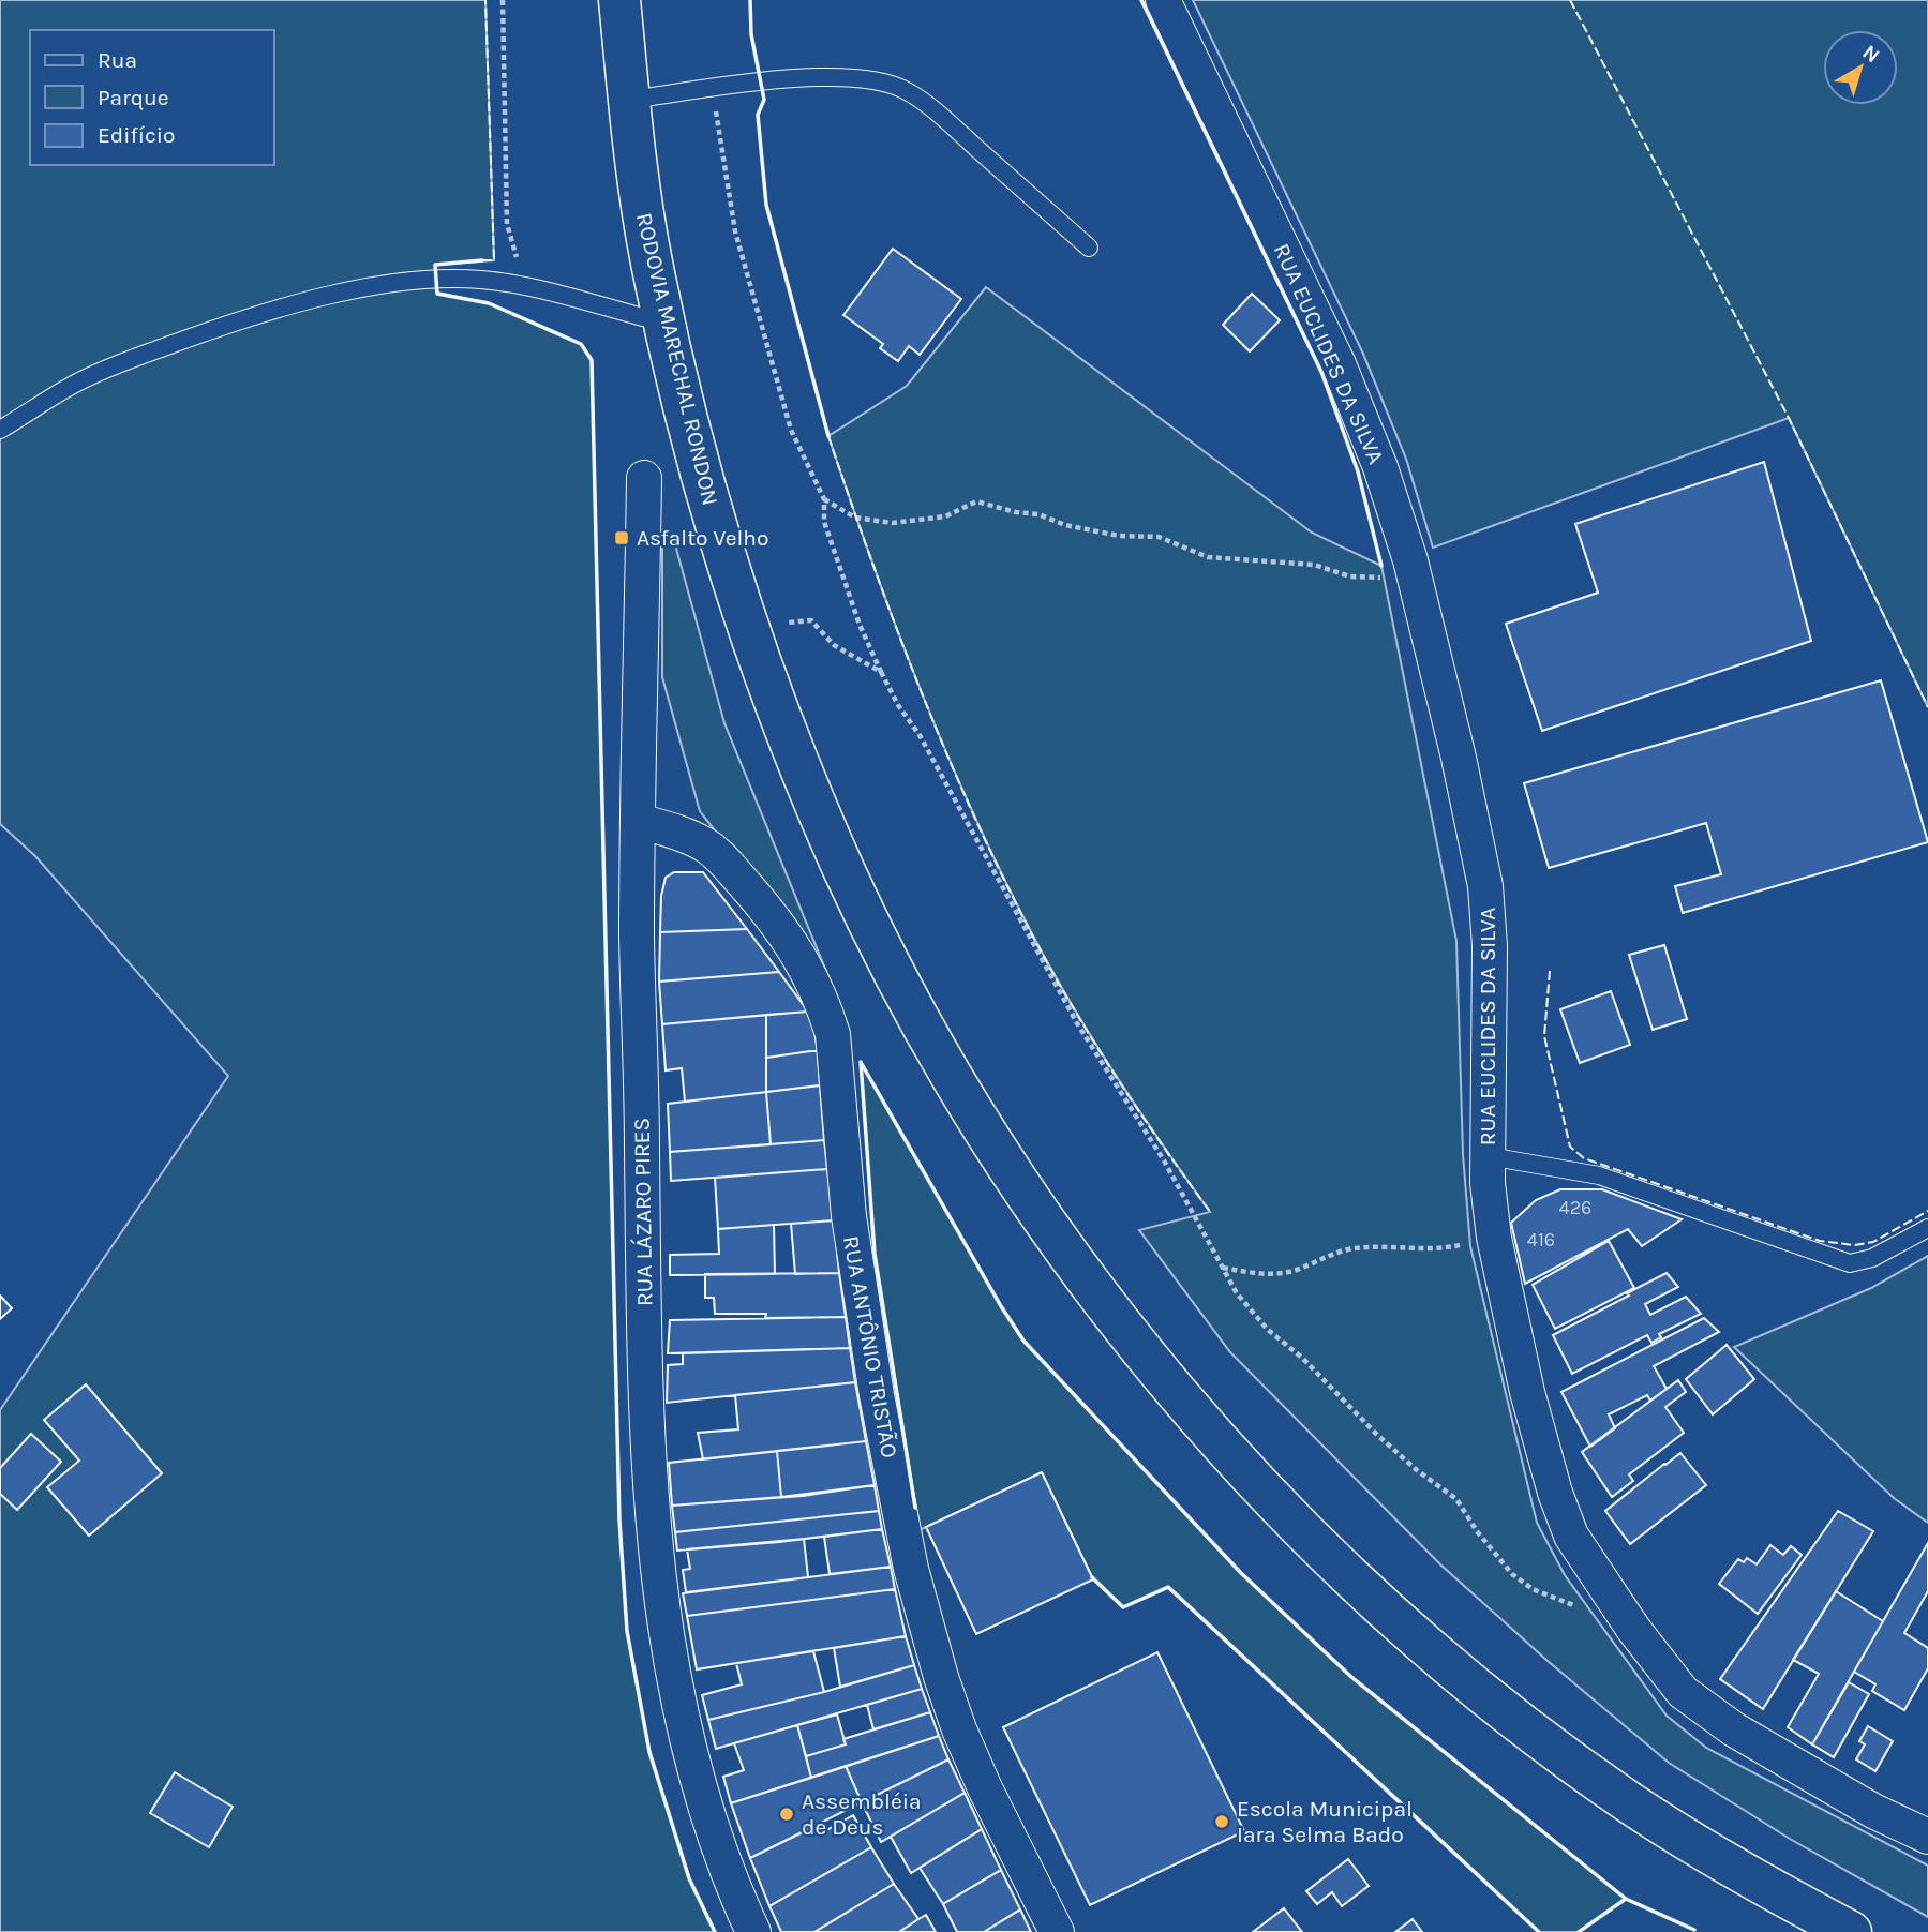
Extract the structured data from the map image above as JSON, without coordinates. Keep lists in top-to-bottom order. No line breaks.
{"streets":{"main road":["RODOVIA MARECHAL RONDON"],"street":["RUA EUCLIDES DA SILVA","RUA LÁZARO PIRES","RUA ANTÔNIO TRISTÃO"]},"crossings":[["RUA LÁZARO PIRES","RUA ANTÔNIO TRISTÃO"]],"places":{"transit":["Asfalto Velho"],"other":["Assembléia de Deus","Escola Municipal Iara Selma Bado"]},"house_numbers":["426","416"],"legend":["Rua","Parque","Edifício"],"north":"top right"}
